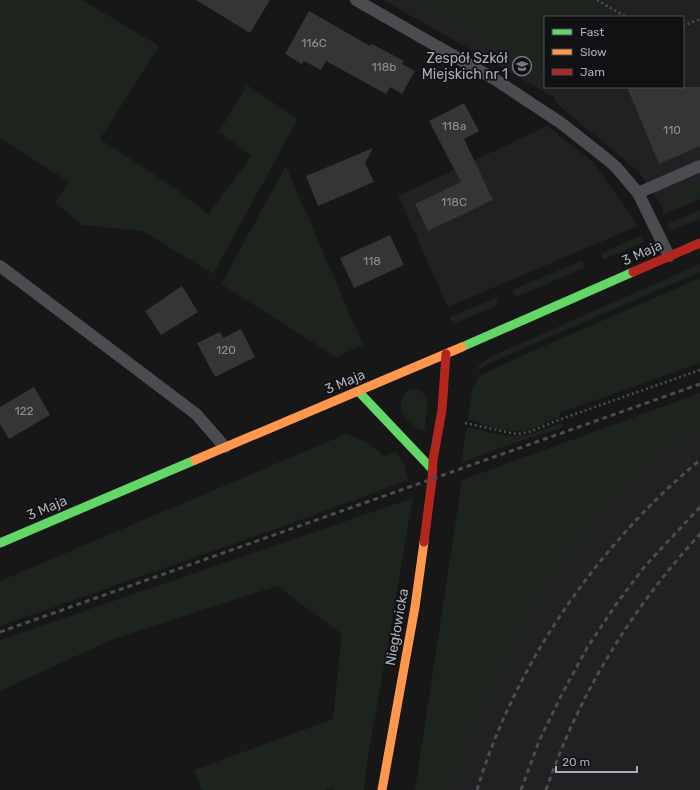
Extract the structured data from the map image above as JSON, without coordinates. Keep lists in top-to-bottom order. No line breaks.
{"streets":{"main road":["3 Maja","Niegłowicka"]},"crossings":[["3 Maja","Niegłowicka"]],"places":{"school or university":["Zespół Szkół Miejskich nr 1"]},"house_numbers":["116C","118b","118a","110","118C","118","120","122"],"legend":["Fast","Slow","Jam"],"scale_bar":"20 m"}
